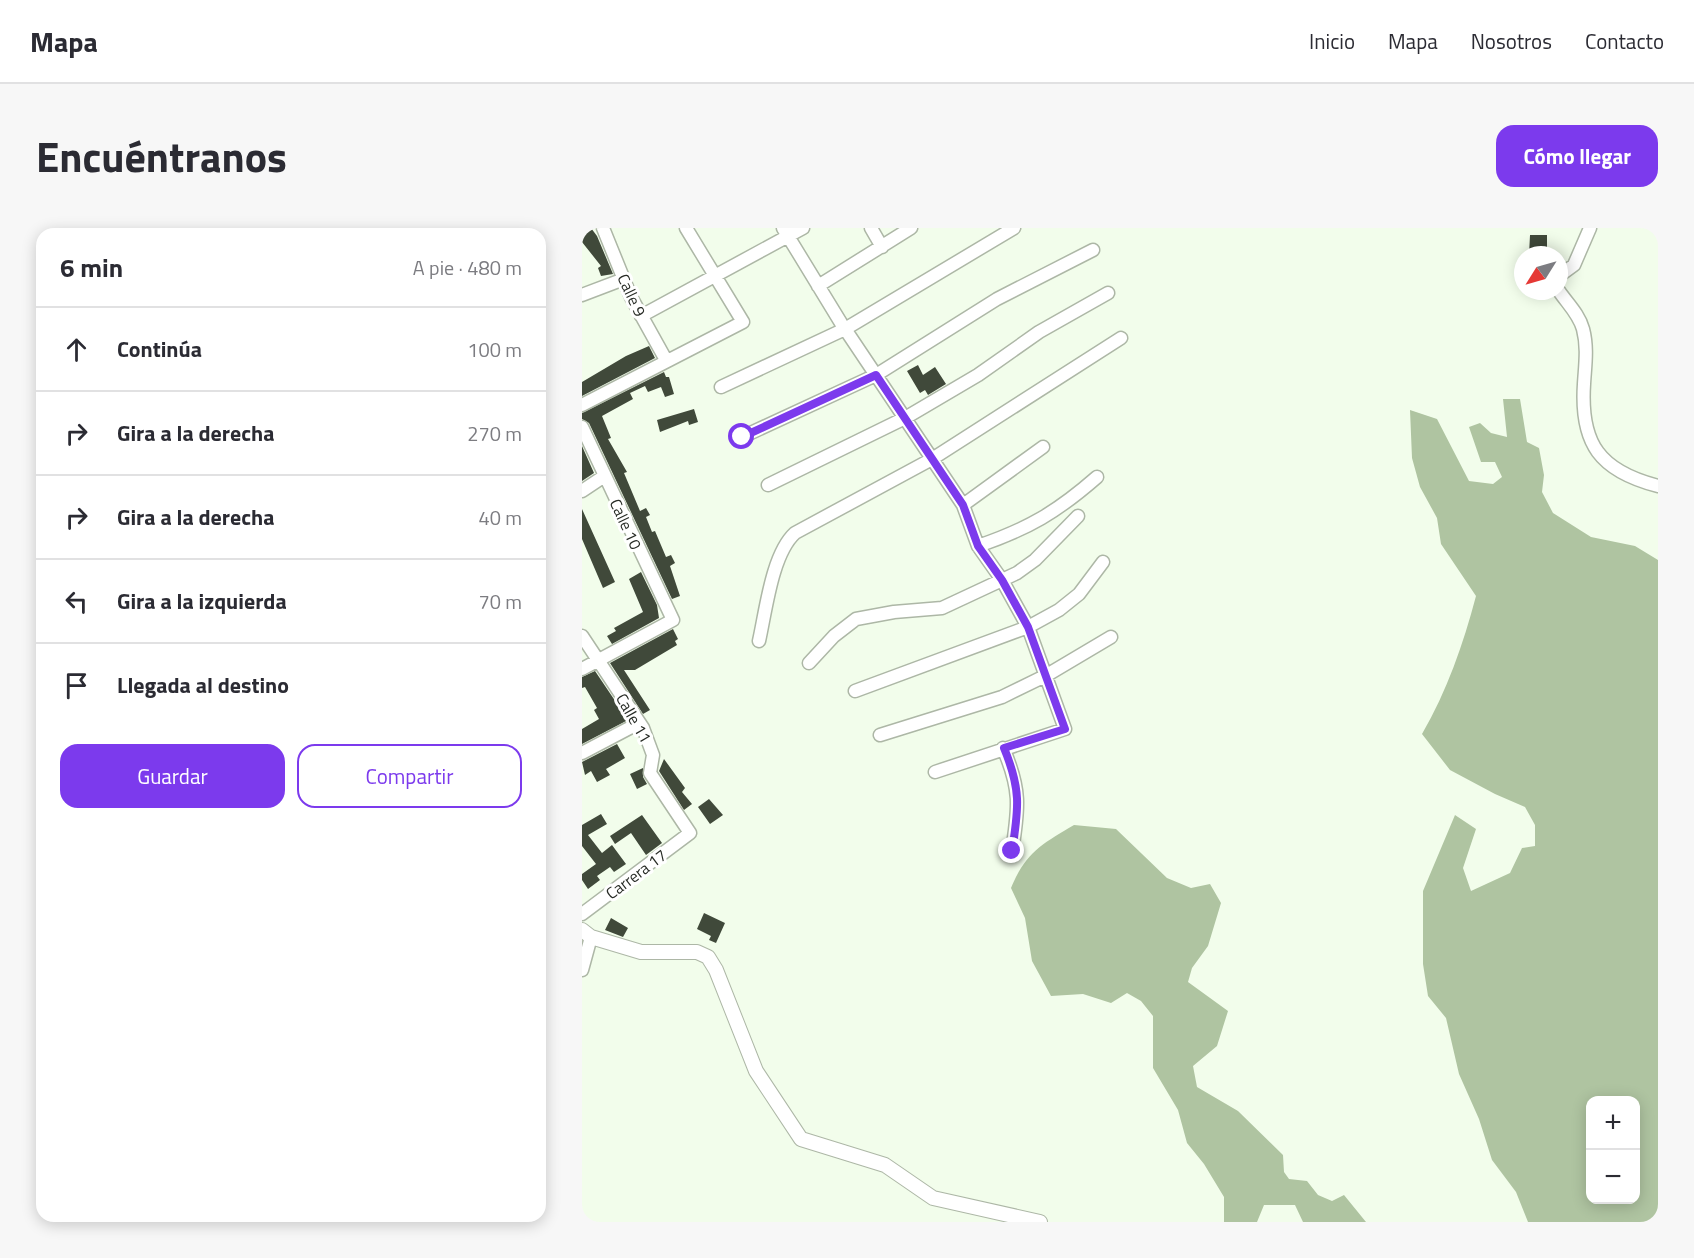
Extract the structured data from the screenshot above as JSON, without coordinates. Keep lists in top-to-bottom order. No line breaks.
{"streets":{"street":["Calle 9","Calle 10","Calle 11","Carrera 17"]},"crossings":[["Calle 10","Calle 11"],["Calle 11","Carrera 17"]],"north":"bottom left","page":{"header":"Mapa","nav":["Inicio","Mapa","Nosotros","Contacto"],"title":"Encuéntranos","buttons":["Cómo llegar",["Guardar","Compartir"]],"heading":["6 min","A pie · 480 m"],"list":[["Continúa","100 m"],["Gira a la derecha","270 m"],["Gira a la derecha","40 m"],["Gira a la izquierda","70 m"],"Llegada al destino"],"map_buttons":["+","−"]}}
